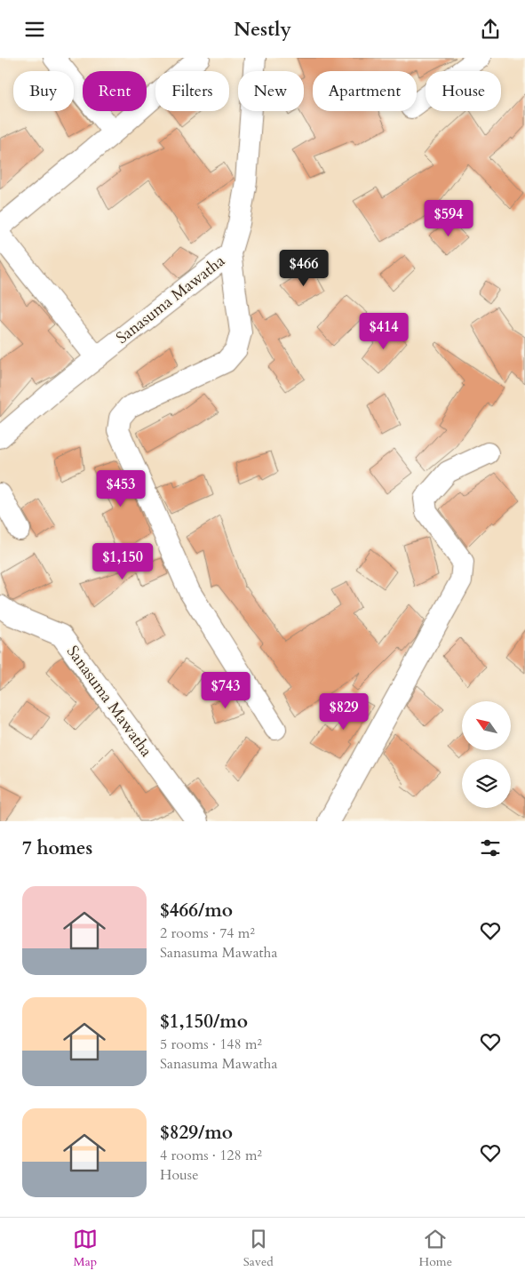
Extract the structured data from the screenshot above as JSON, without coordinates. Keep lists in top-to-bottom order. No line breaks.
{"streets":{"street":["Sanasuma Mawatha"]},"north":"top left","page":{"header":"Nestly","chip":["Buy","Rent","Filters","New","Apartment","House"],"price":["$594","$466","$414","$453","$1,150","$743","$829"],"heading":"7 homes","list":[{"name":"$466/mo","note":"2 rooms · 74 m² · Sanasuma Mawatha"},{"name":"$1,150/mo","note":"5 rooms · 148 m² · Sanasuma Mawatha"},{"name":"$829/mo","note":"4 rooms · 128 m² · House"}],"tabs":["Map","Saved","Home"]}}
